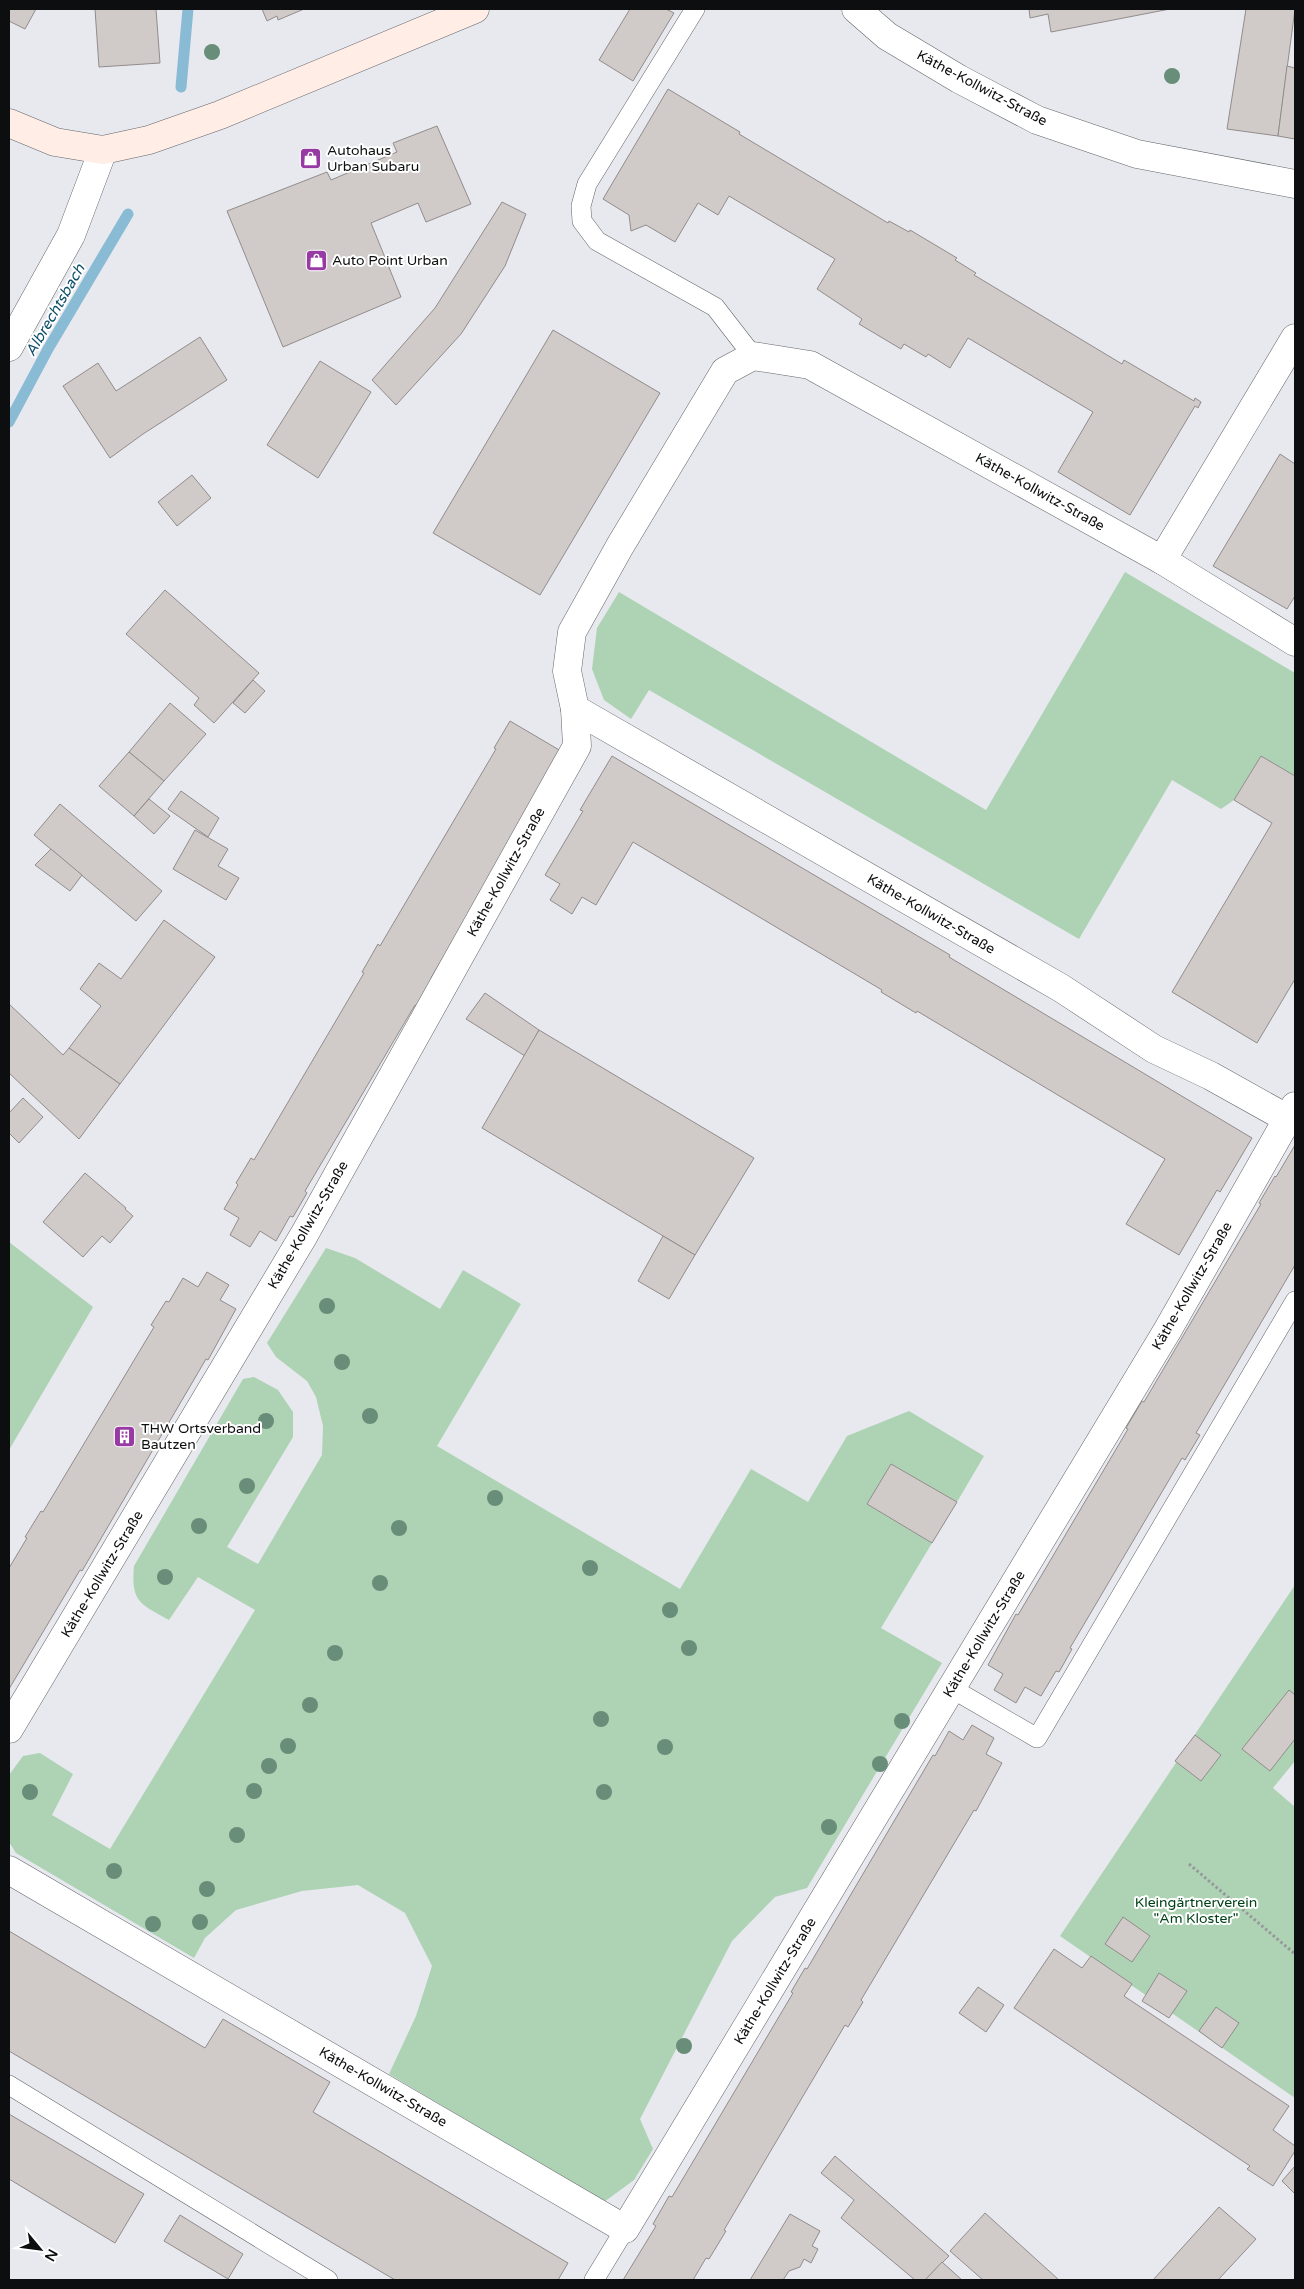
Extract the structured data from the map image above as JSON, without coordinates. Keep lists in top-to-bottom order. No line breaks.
{"streets":{"street":["Käthe-Kollwitz-Straße"]},"water":["Albrechtsbach"],"parks":["Kleingärtnerverein \"Am Kloster\""],"places":{"shop":["Autohaus Urban Subaru","Auto Point Urban"],"building":["THW Ortsverband Bautzen"]},"north":"bottom right"}
